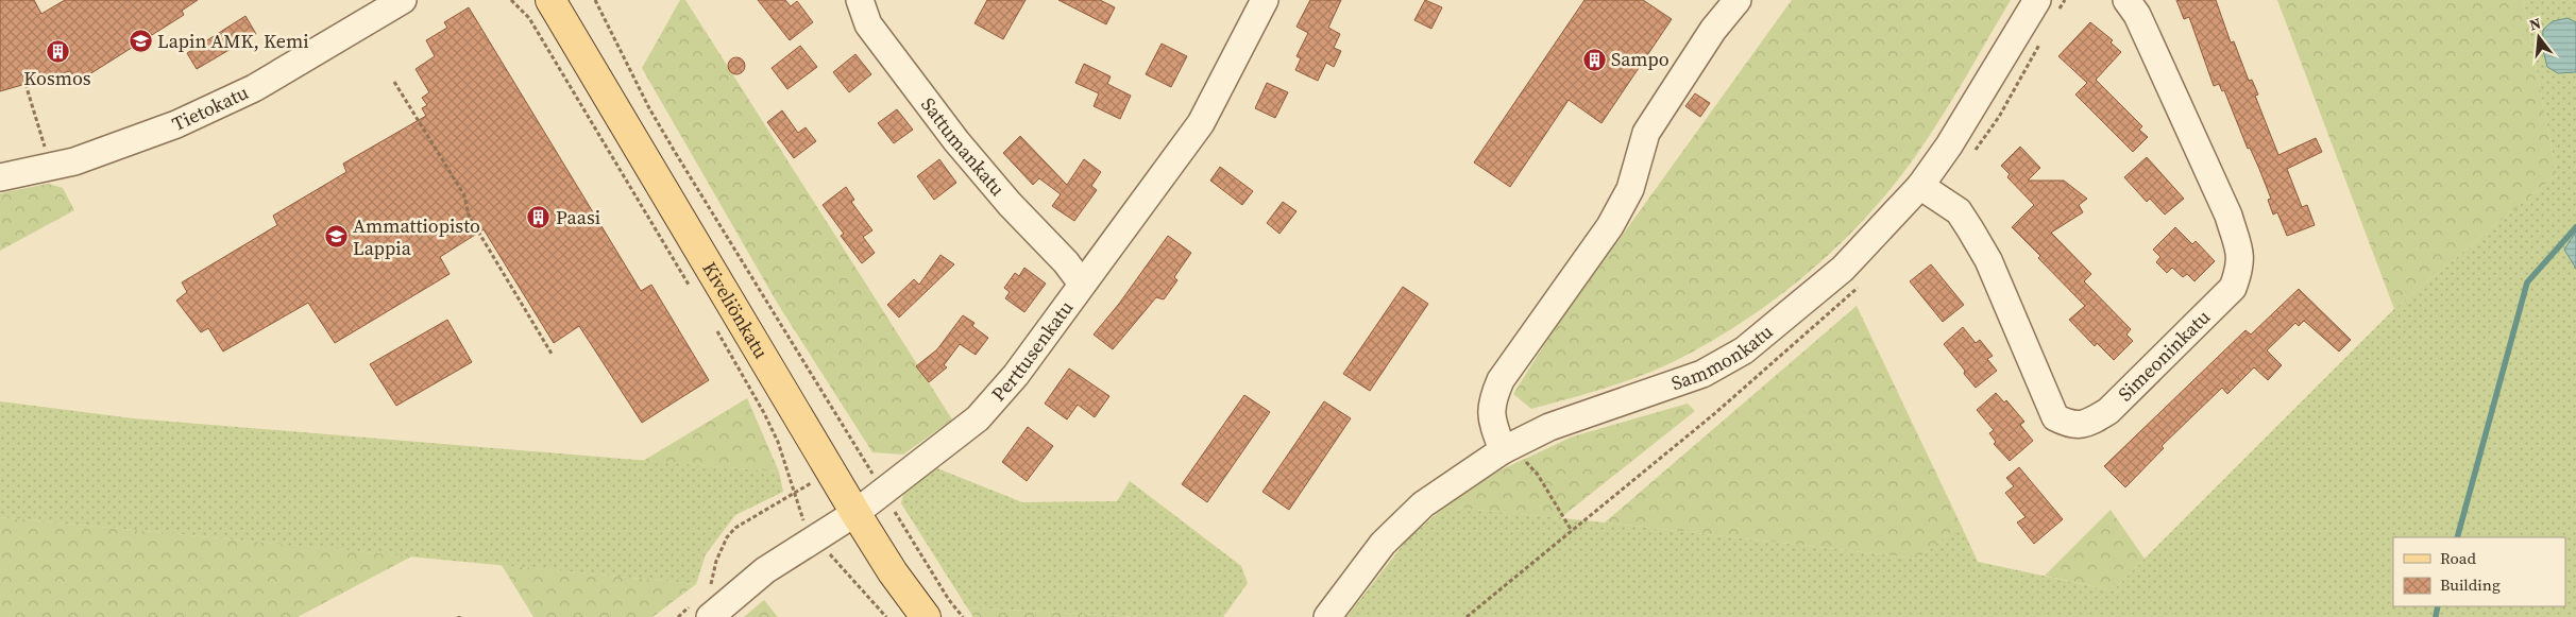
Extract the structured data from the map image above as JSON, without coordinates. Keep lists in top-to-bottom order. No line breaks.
{"streets":{"main road":["Kiveliönkatu"],"street":["Tietokatu","Sattumankatu","Perttusenkatu","Sammonkatu","Simeoninkatu"]},"crossings":[["Sattumankatu","Perttusenkatu"],["Kiveliönkatu","Perttusenkatu"],["Sammonkatu","Simeoninkatu"]],"places":{"school or university":["Lapin AMK, Kemi","Ammattiopisto Lappia"],"building":["Kosmos","Sampo","Paasi"]},"legend":["Road","Building"],"north":"top"}
